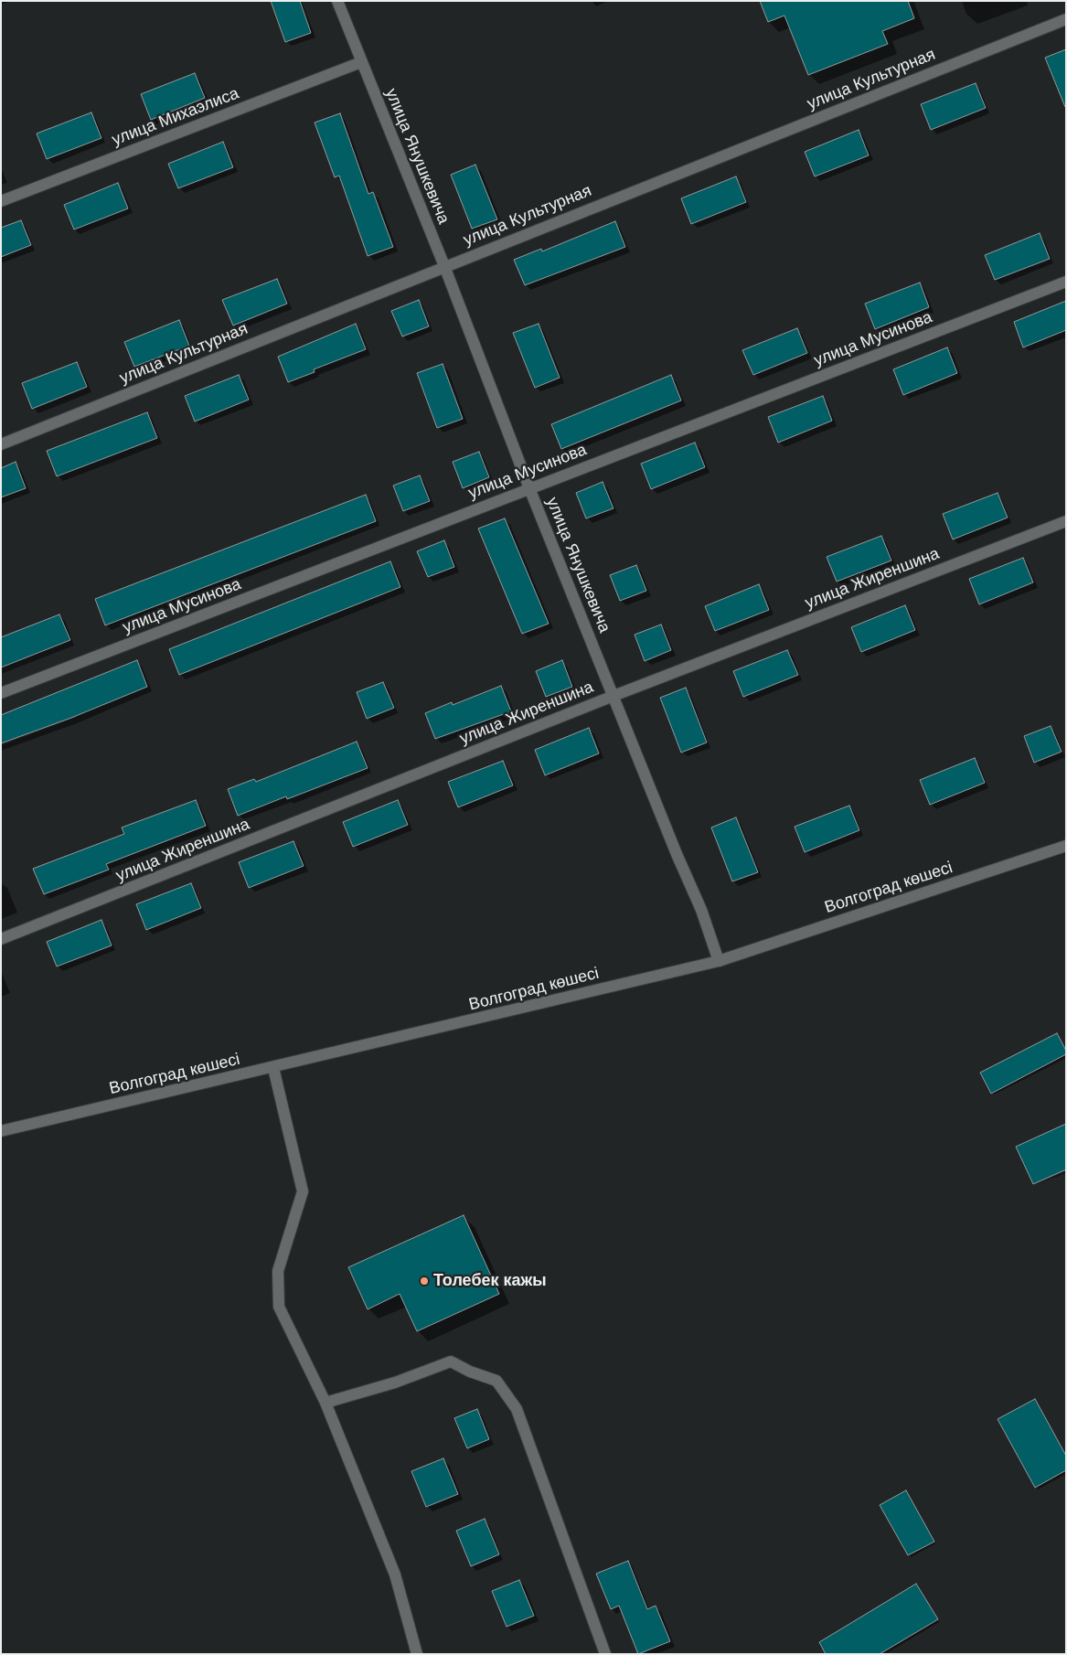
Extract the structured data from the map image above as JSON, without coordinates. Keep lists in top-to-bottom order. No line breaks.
{"streets":{"street":["улица Культурная","улица Михаэлиса","улица Янушкевича","улица Мусинова","улица Жиреншина","Волгоград көшесі"]},"crossings":[["улица Культурная","улица Янушкевича"],["улица Михаэлиса","улица Янушкевича"],["улица Янушкевича","улица Мусинова"],["улица Янушкевича","улица Жиреншина"],["улица Янушкевича","Волгоград көшесі"]],"places":["Толебек кажы"]}
